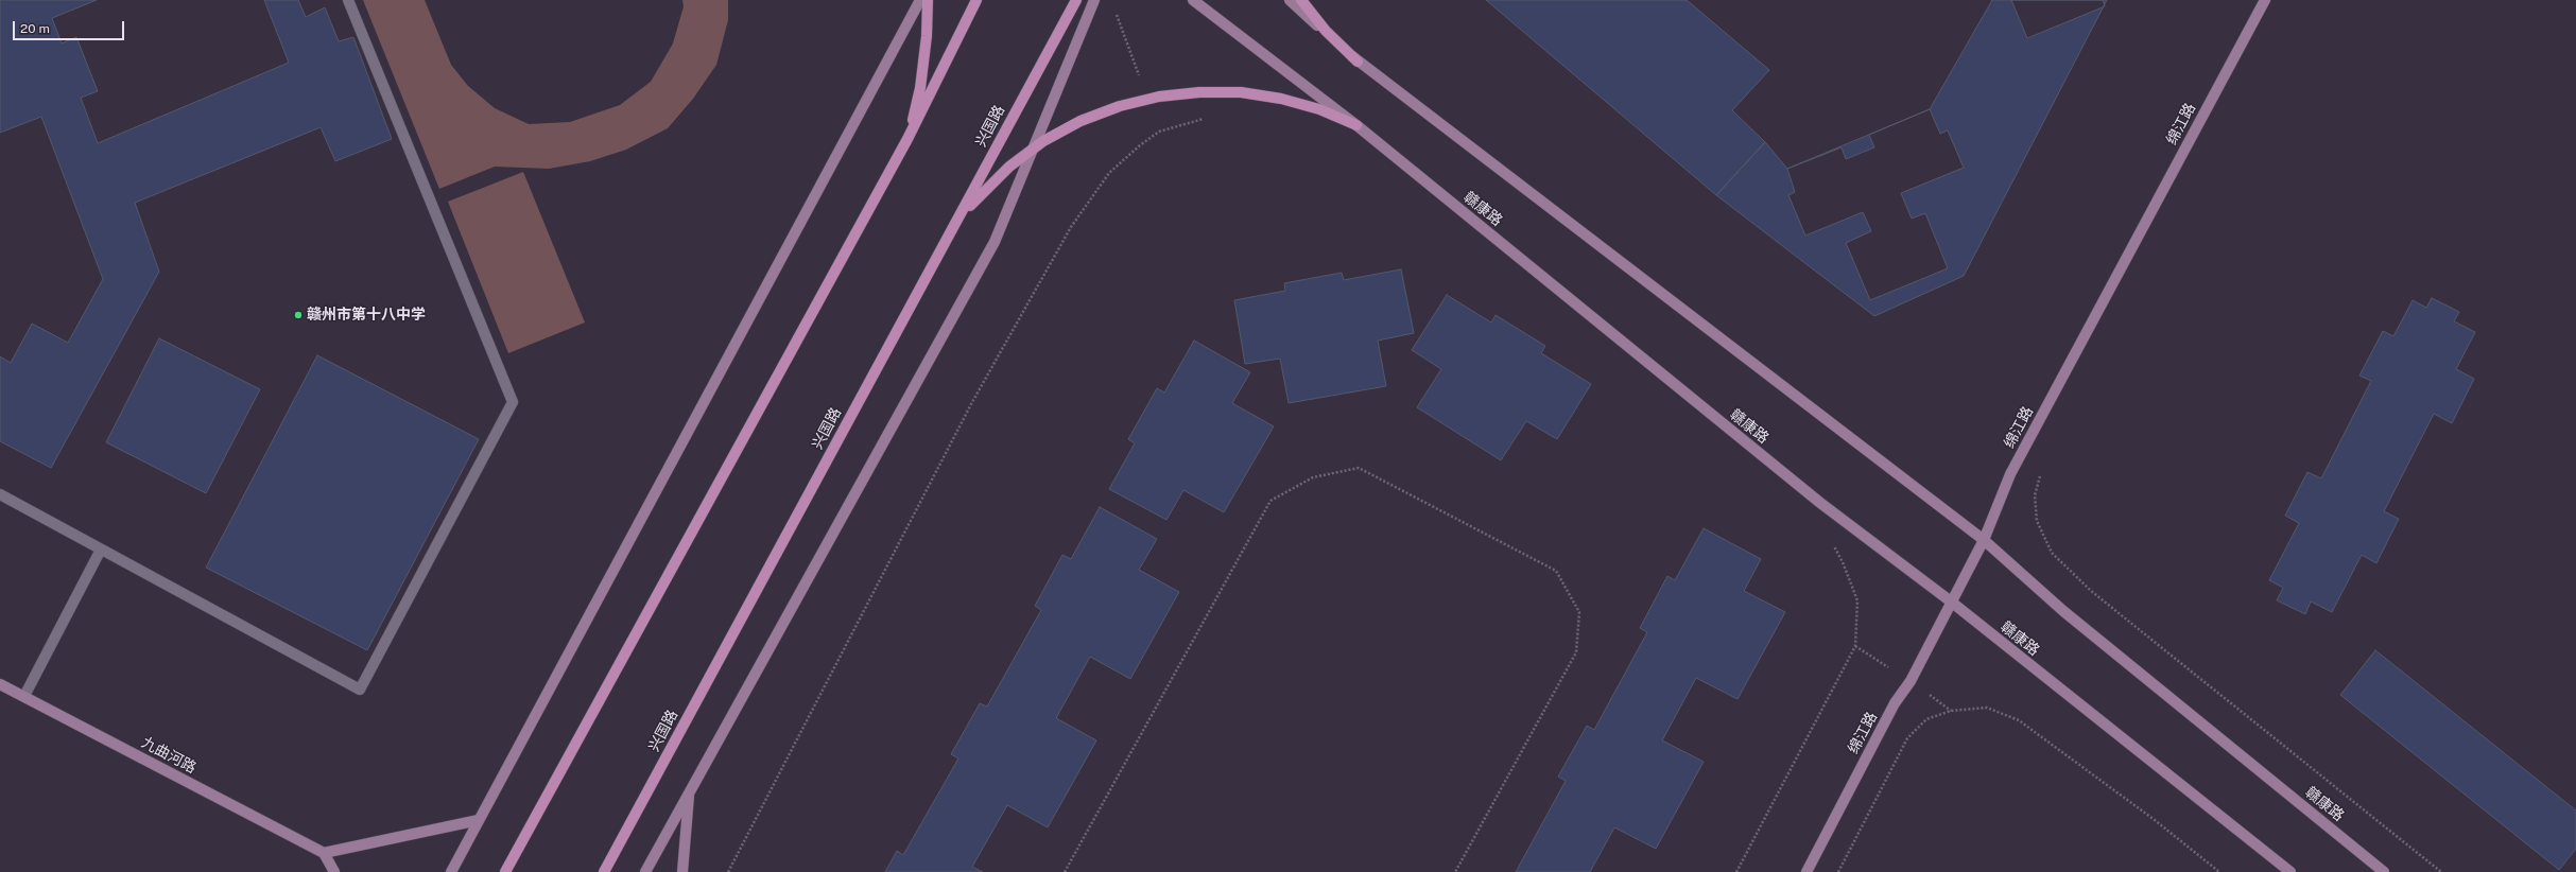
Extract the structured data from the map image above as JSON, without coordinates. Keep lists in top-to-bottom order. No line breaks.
{"streets":{"main road":["兴国路"],"street":["绵江路","赣康路","九曲河路"]},"crossings":[["绵江路","赣康路"]],"places":["赣州市第十八中学"],"scale_bar":"20 m"}
